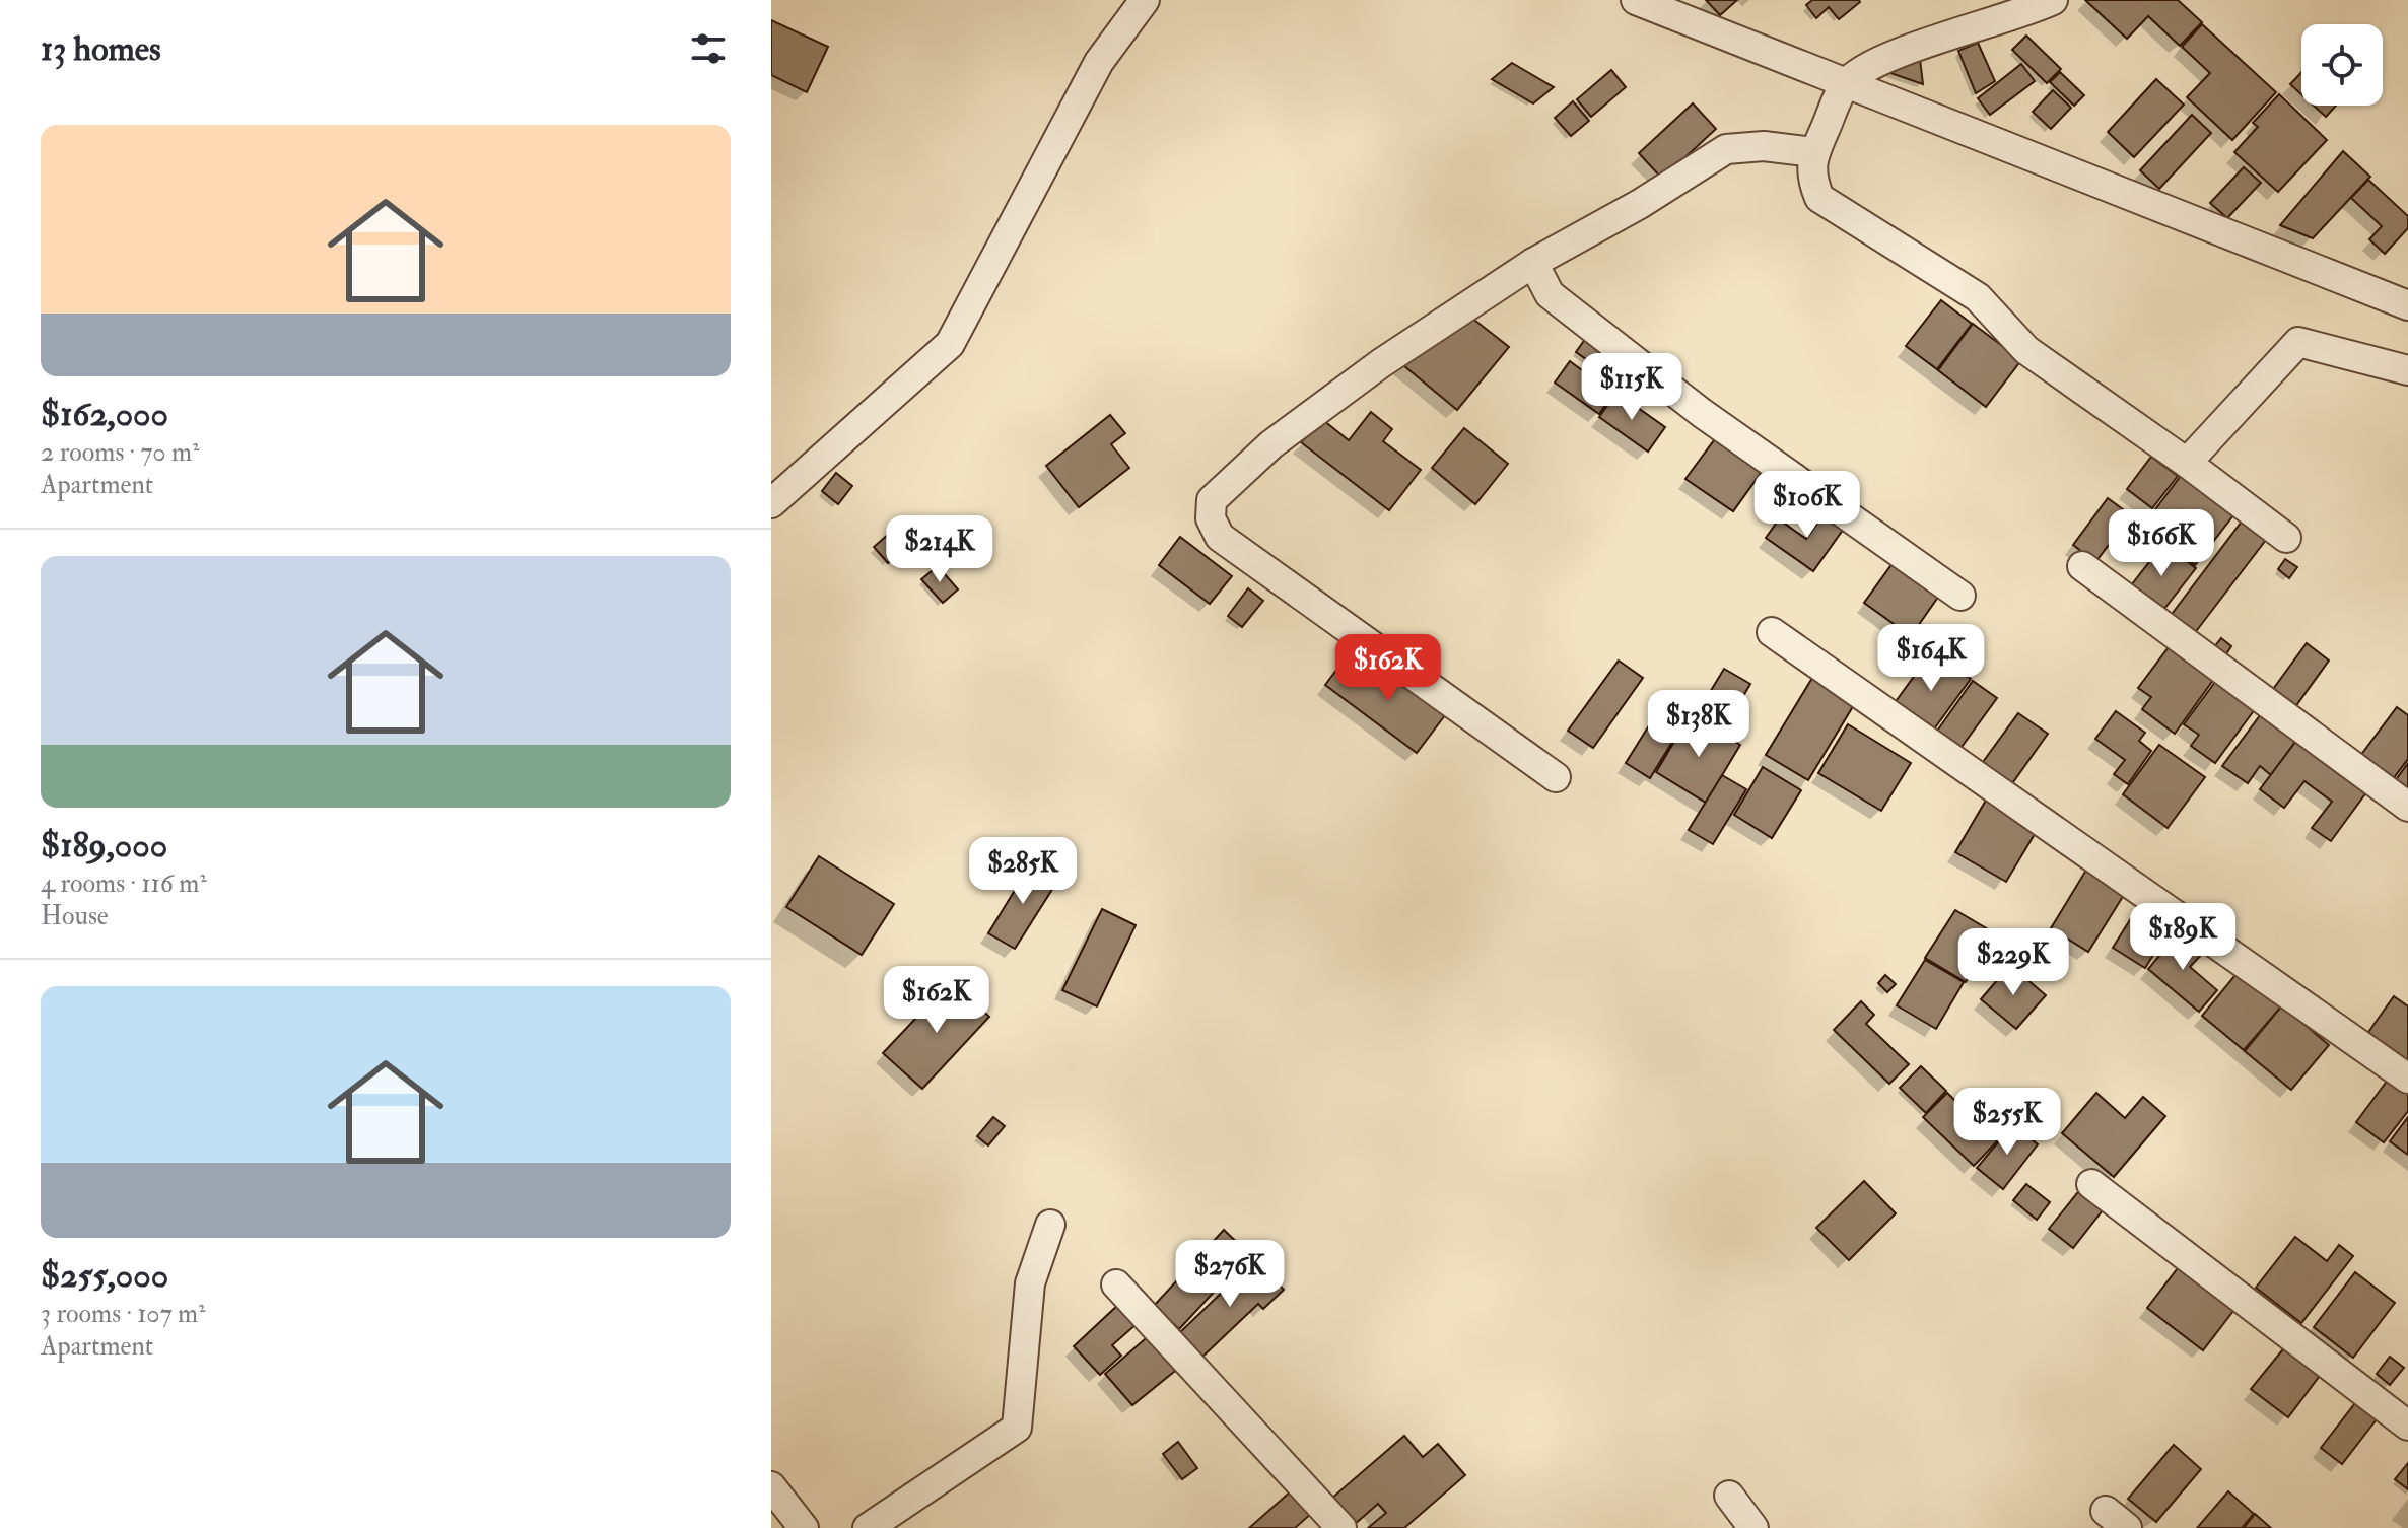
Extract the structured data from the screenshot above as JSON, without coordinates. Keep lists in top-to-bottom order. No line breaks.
{"page":{"heading":"13 homes","list":[{"name":"$162,000","note":"2 rooms · 70 m² · Apartment"},{"name":"$189,000","note":"4 rooms · 116 m² · House"},{"name":"$255,000","note":"3 rooms · 107 m² · Apartment"}],"price":["$115K","$106K","$166K","$214K","$164K","$162K","$138K","$285K","$189K","$229K","$162K","$255K","$276K"]}}
